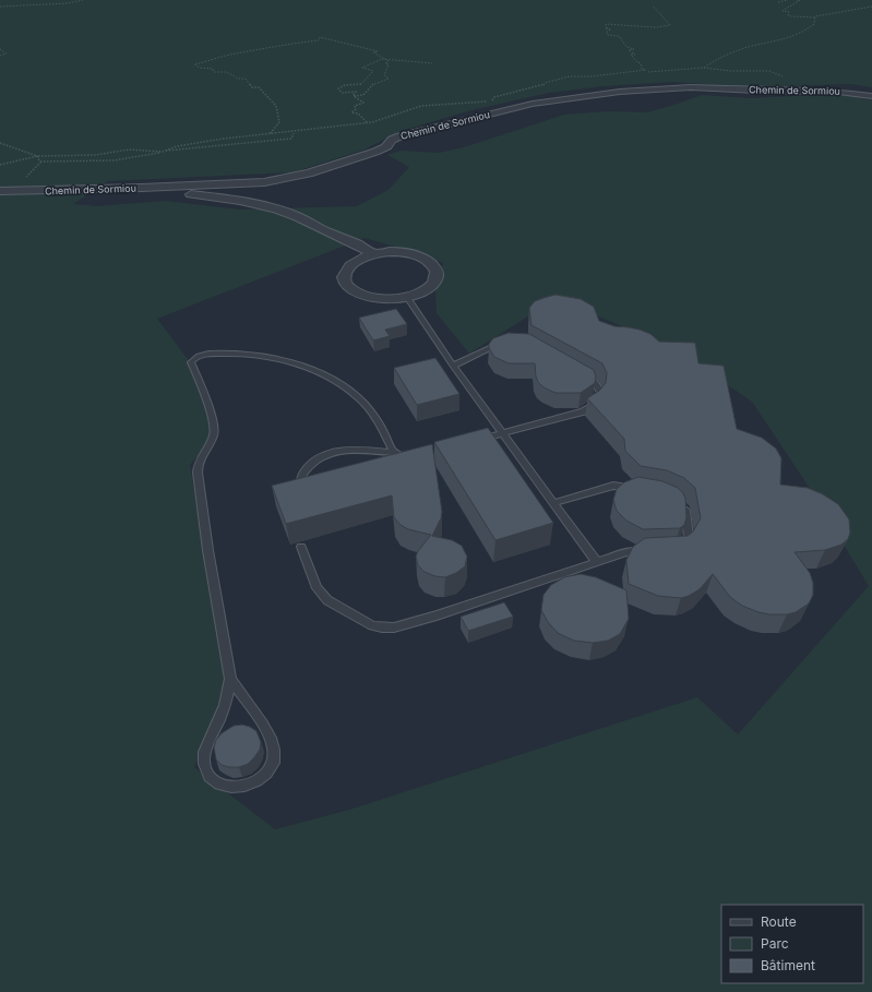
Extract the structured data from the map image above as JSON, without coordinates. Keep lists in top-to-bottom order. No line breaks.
{"streets":{"street":["Chemin de Sormiou"]},"legend":["Route","Parc","Bâtiment"]}
